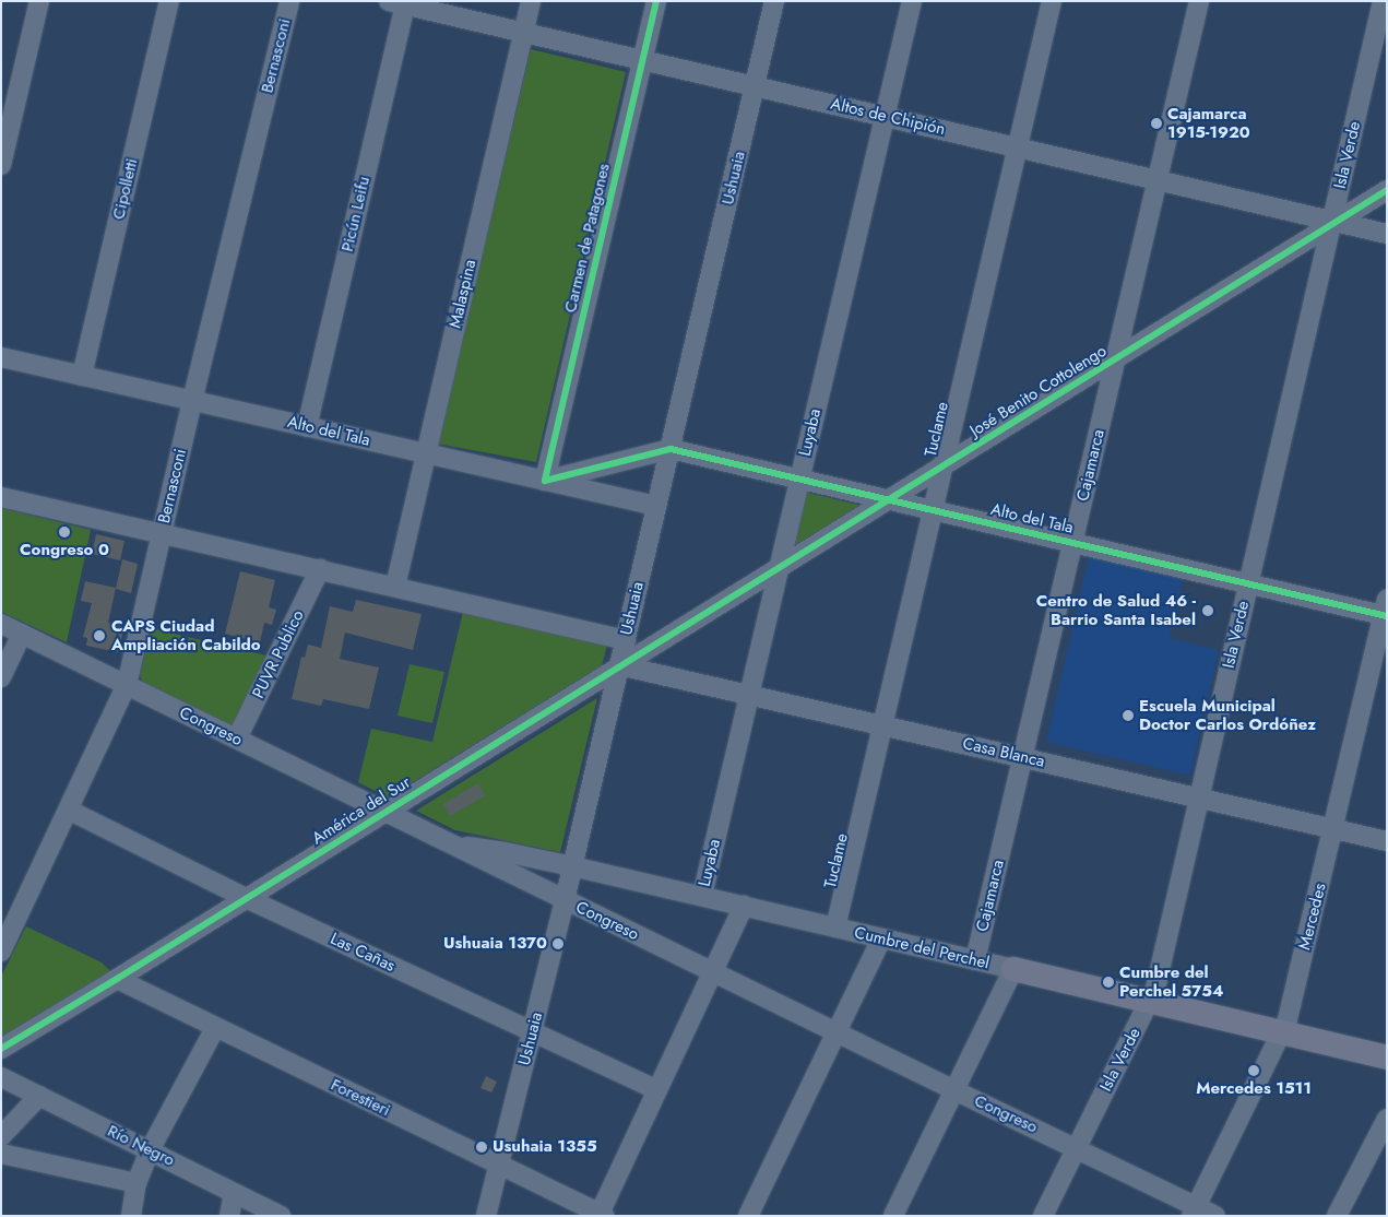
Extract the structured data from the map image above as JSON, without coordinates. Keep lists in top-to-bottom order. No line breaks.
{"streets":{"main road":["Cumbre del Perchel"],"street":["Bernasconi","Altos de Chipión","Isla Verde","Ushuaia","Cipolletti","Picún Leifu","Carmen de Patagones","Malaspina","José Benito Cottolengo","Tuclame","Alto del Tala","Luyaba","Cajamarca","PUVR Publico","Congreso","Casa Blanca","América del Sur","Mercedes","Las Cañas","Forestieri","Río Negro"]},"crossings":[["Bernasconi","Alto del Tala"],["Bernasconi","Congreso"],["Bernasconi","Las Cañas"],["Altos de Chipión","Isla Verde"],["Altos de Chipión","Ushuaia"],["Altos de Chipión","Picún Leifu"],["Altos de Chipión","Carmen de Patagones"],["Altos de Chipión","Malaspina"],["Altos de Chipión","José Benito Cottolengo"],["Altos de Chipión","Tuclame"],["Altos de Chipión","Luyaba"],["Altos de Chipión","Cajamarca"],["Isla Verde","José Benito Cottolengo"],["Isla Verde","Alto del Tala"],["Isla Verde","Congreso"],["Isla Verde","Casa Blanca"],["Isla Verde","Cumbre del Perchel"],["Ushuaia","José Benito Cottolengo"],["Ushuaia","Alto del Tala"],["Ushuaia","Congreso"],["Ushuaia","Casa Blanca"],["Ushuaia","América del Sur"],["Ushuaia","Cumbre del Perchel"],["Ushuaia","Las Cañas"],["Ushuaia","Forestieri"],["Cipolletti","Alto del Tala"],["Picún Leifu","Alto del Tala"],["Carmen de Patagones","Alto del Tala"],["Malaspina","Alto del Tala"],["José Benito Cottolengo","Tuclame"],["José Benito Cottolengo","Alto del Tala"],["José Benito Cottolengo","Luyaba"],["José Benito Cottolengo","Cajamarca"],["José Benito Cottolengo","Casa Blanca"],["José Benito Cottolengo","América del Sur"],["Tuclame","Alto del Tala"],["Tuclame","Casa Blanca"],["Tuclame","Cumbre del Perchel"],["Alto del Tala","Luyaba"],["Alto del Tala","Cajamarca"],["Alto del Tala","Mercedes"],["Luyaba","Casa Blanca"],["Luyaba","Cumbre del Perchel"],["Cajamarca","Casa Blanca"],["Cajamarca","Cumbre del Perchel"],["PUVR Publico","Congreso"],["Congreso","América del Sur"],["Congreso","Mercedes"],["Congreso","Cumbre del Perchel"],["Casa Blanca","América del Sur"],["Casa Blanca","Mercedes"],["América del Sur","Las Cañas"],["América del Sur","Forestieri"],["Mercedes","Cumbre del Perchel"]],"places":["Cajamarca 1915-1920","Congreso 0","Centro de Salud 46 - Barrio Santa Isabel","CAPS Ciudad Ampliación Cabildo","Escuela Municipal Doctor Carlos Ordóñez","Ushuaia 1370","Cumbre del Perchel 5754","Mercedes 1511","Usuhaia 1355"]}
